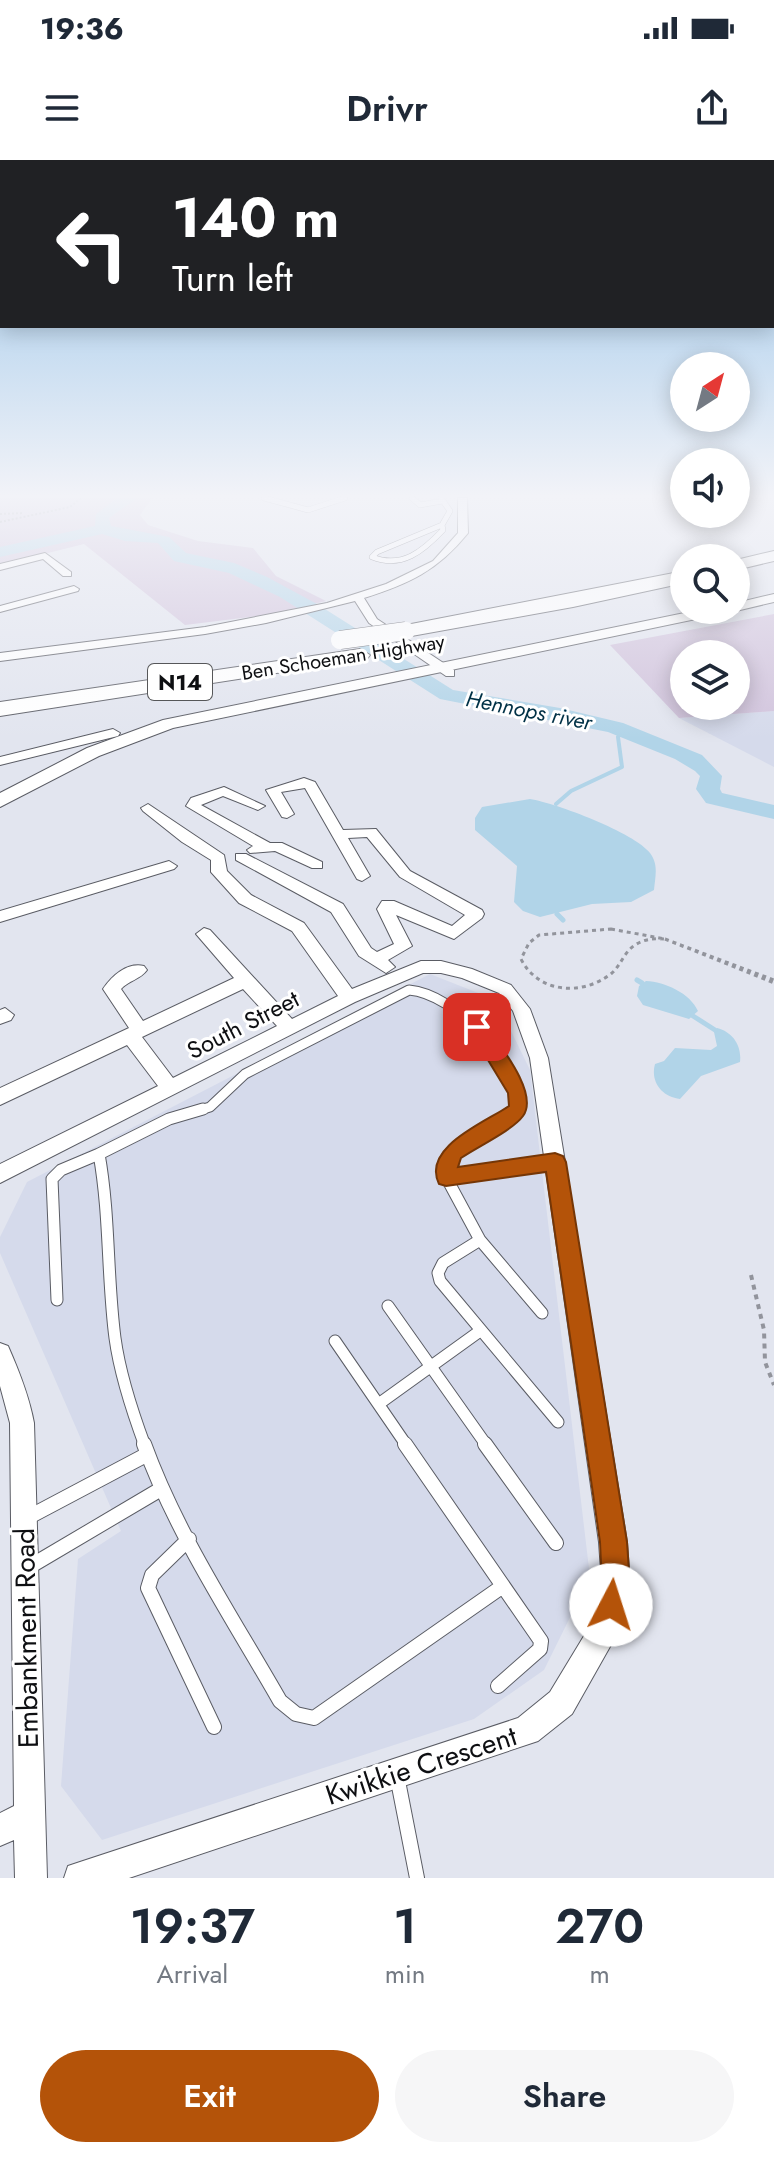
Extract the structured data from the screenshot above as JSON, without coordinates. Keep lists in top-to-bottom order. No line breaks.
{"streets":{"highway":["Ben Schoeman Highway","N14"],"street":["South Street","Embankment Road","Kwikkie Crescent"]},"crossings":[["South Street","Kwikkie Crescent"]],"water":["Hennops river"],"north":"top right","page":{"status":"19:36","header":"Drivr","turn":["140 m","Turn left"],"eta":["19:37","Arrival","1","min","270","m"],"buttons":["Exit","Share"]}}
